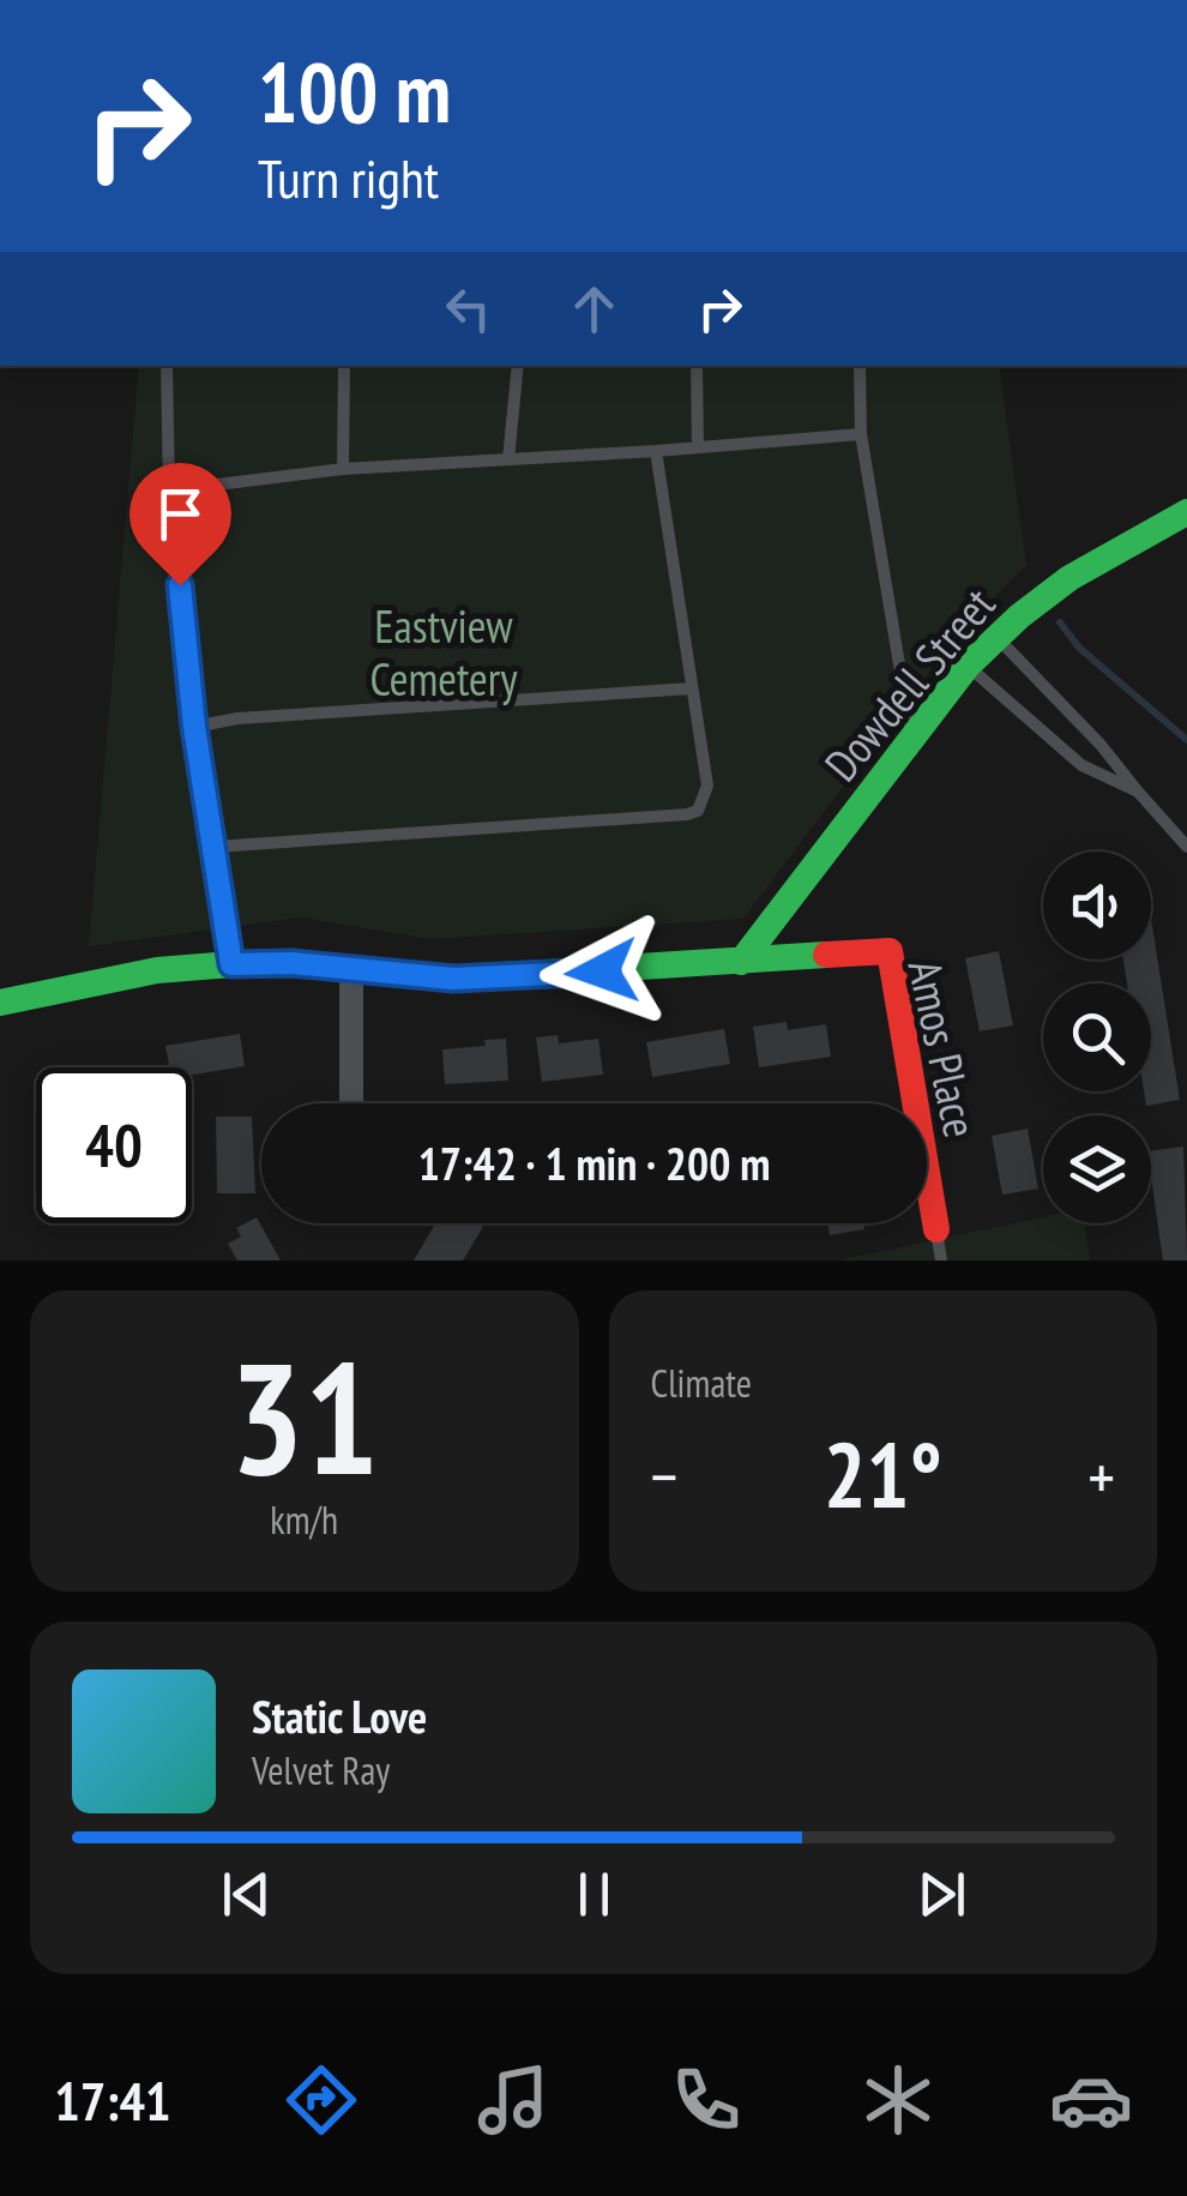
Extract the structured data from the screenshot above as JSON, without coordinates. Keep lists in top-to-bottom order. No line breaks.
{"streets":{"street":["Dowdell Street","Amos Place"]},"crossings":[["Dowdell Street","Amos Place"]],"parks":["Eastview Cemetery"],"page":{"turn":["100 m","Turn right"],"limit":"40","trip":"17:42 · 1 min · 200 m","tile":[["31","km/h"],"Climate"],"heat":["−","21°","+"],"song":["Static Love","Velvet Ray"],"tabs":"17:41"}}
